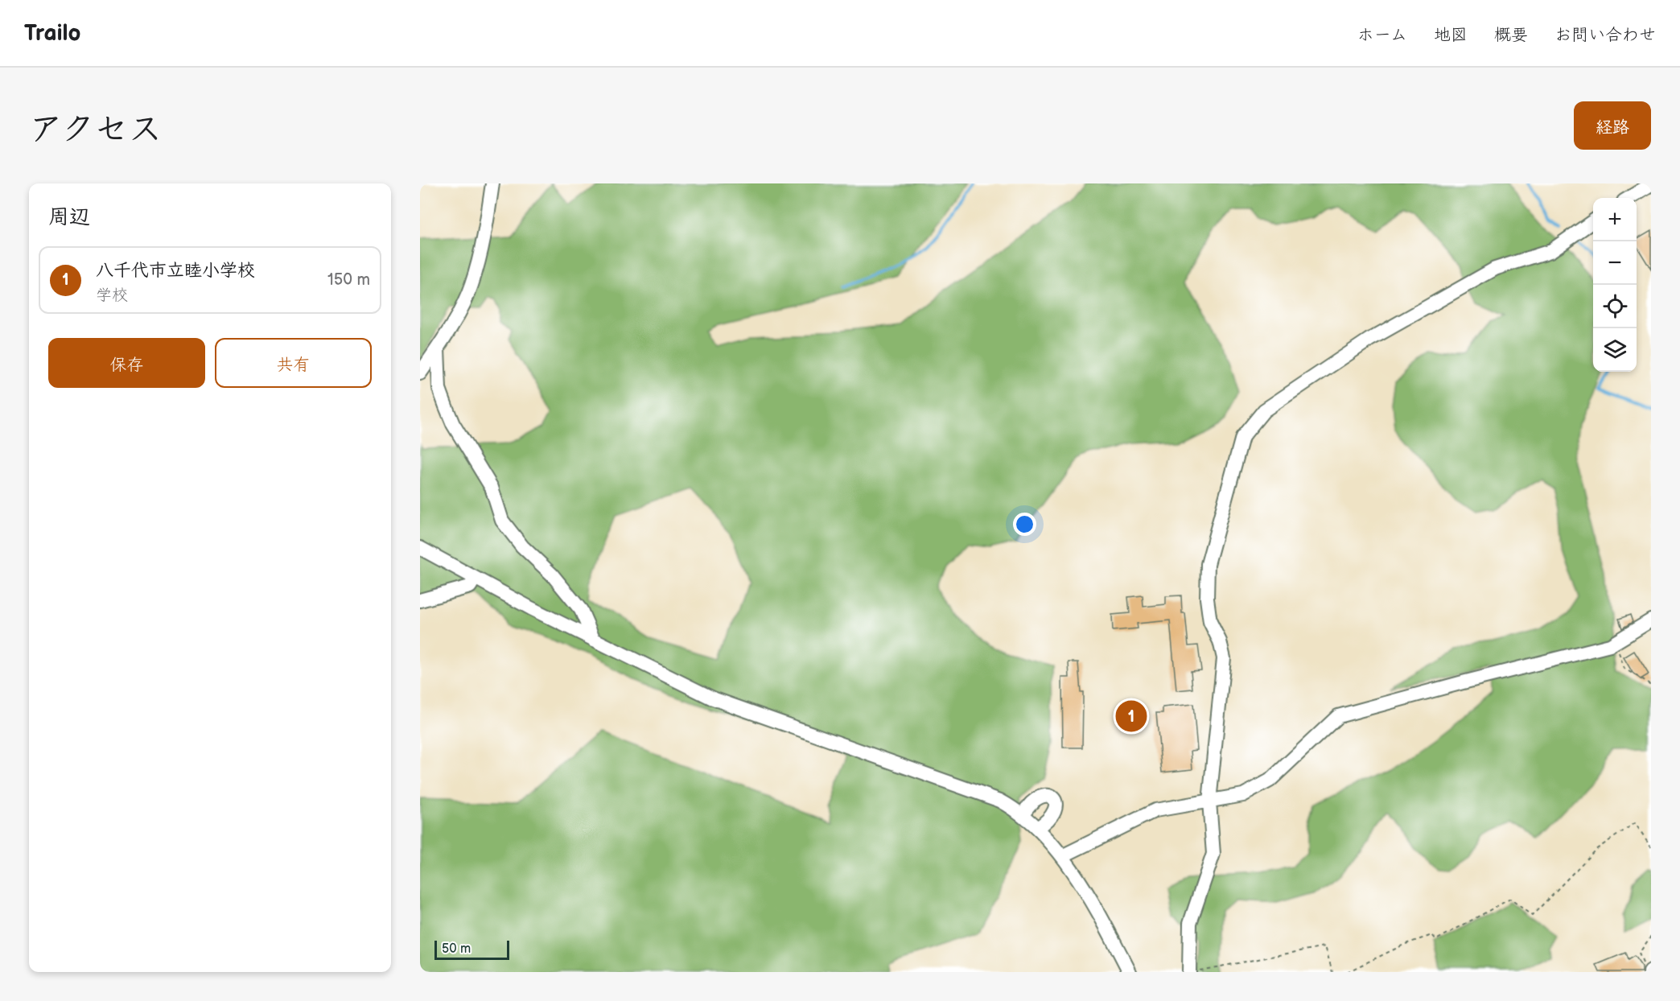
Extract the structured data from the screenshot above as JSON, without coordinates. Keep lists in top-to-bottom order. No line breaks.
{"scale_bar":"50 m","page":{"header":"Trailo","nav":["ホーム","地図","概要","お問い合わせ"],"title":"アクセス","buttons":["経路",["保存","共有"]],"heading":"周辺","map_buttons":["+","−"],"list":[{"mark":"1","name":"八千代市立睦小学校","note":"学校","value":"150 m"}],"pins":"1","scale":"50 m"}}
